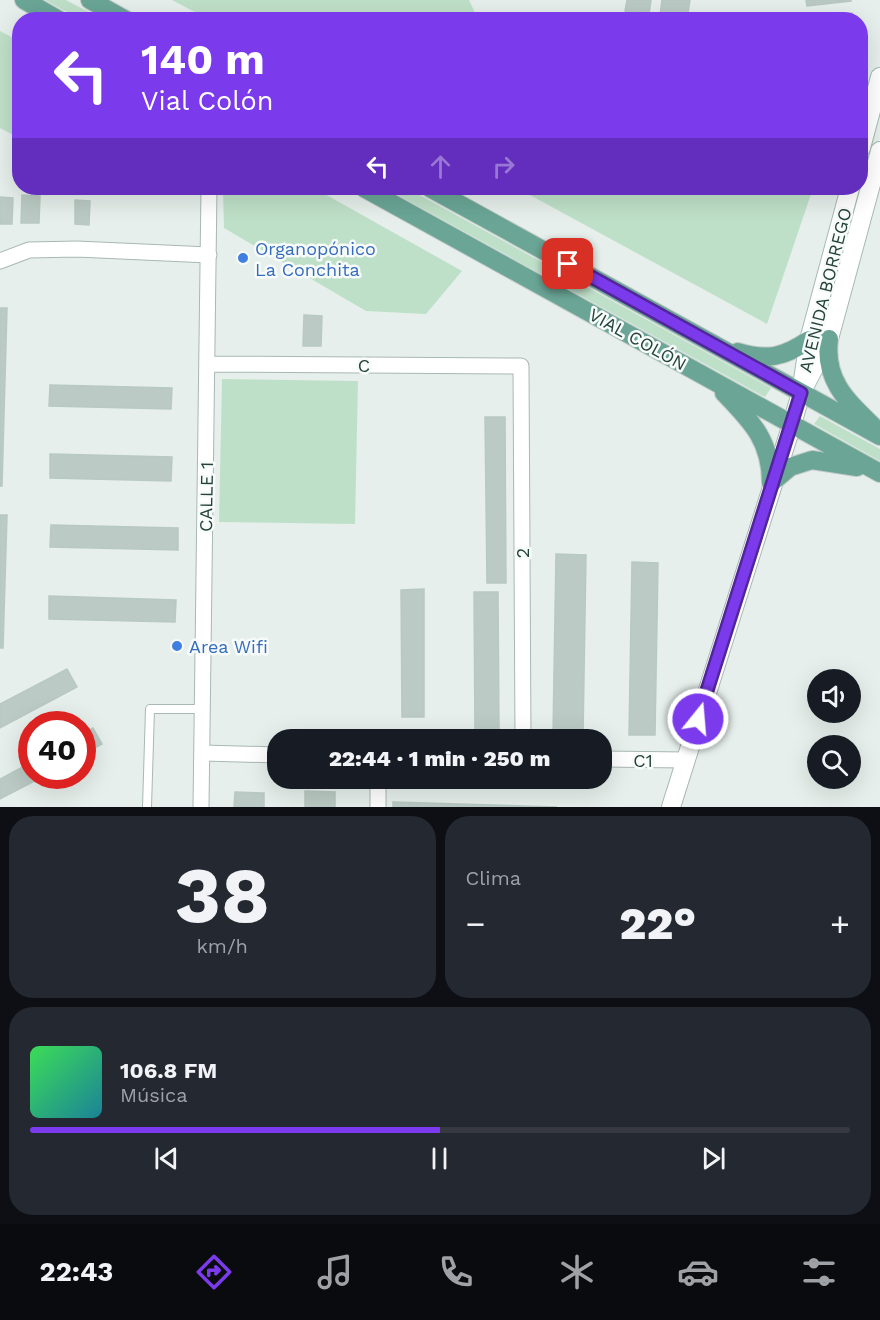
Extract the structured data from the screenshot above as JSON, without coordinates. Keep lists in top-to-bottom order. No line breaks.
{"streets":{"main road":["AVENIDA BORREGO","VIAL COLÓN"],"street":["C","CALLE 1","2","C1"]},"crossings":[["AVENIDA BORREGO","VIAL COLÓN"],["AVENIDA BORREGO","C1"],["C","CALLE 1"],["C","2"]],"places":["Organopónico La Conchita","Area Wifi"],"page":{"turn":["140 m","Vial Colón"],"limit":"40","trip":"22:44 · 1 min · 250 m","tile":[["38","km/h"],"Clima"],"heat":["−","22°","+"],"song":["106.8 FM","Música"],"tabs":"22:43"}}
